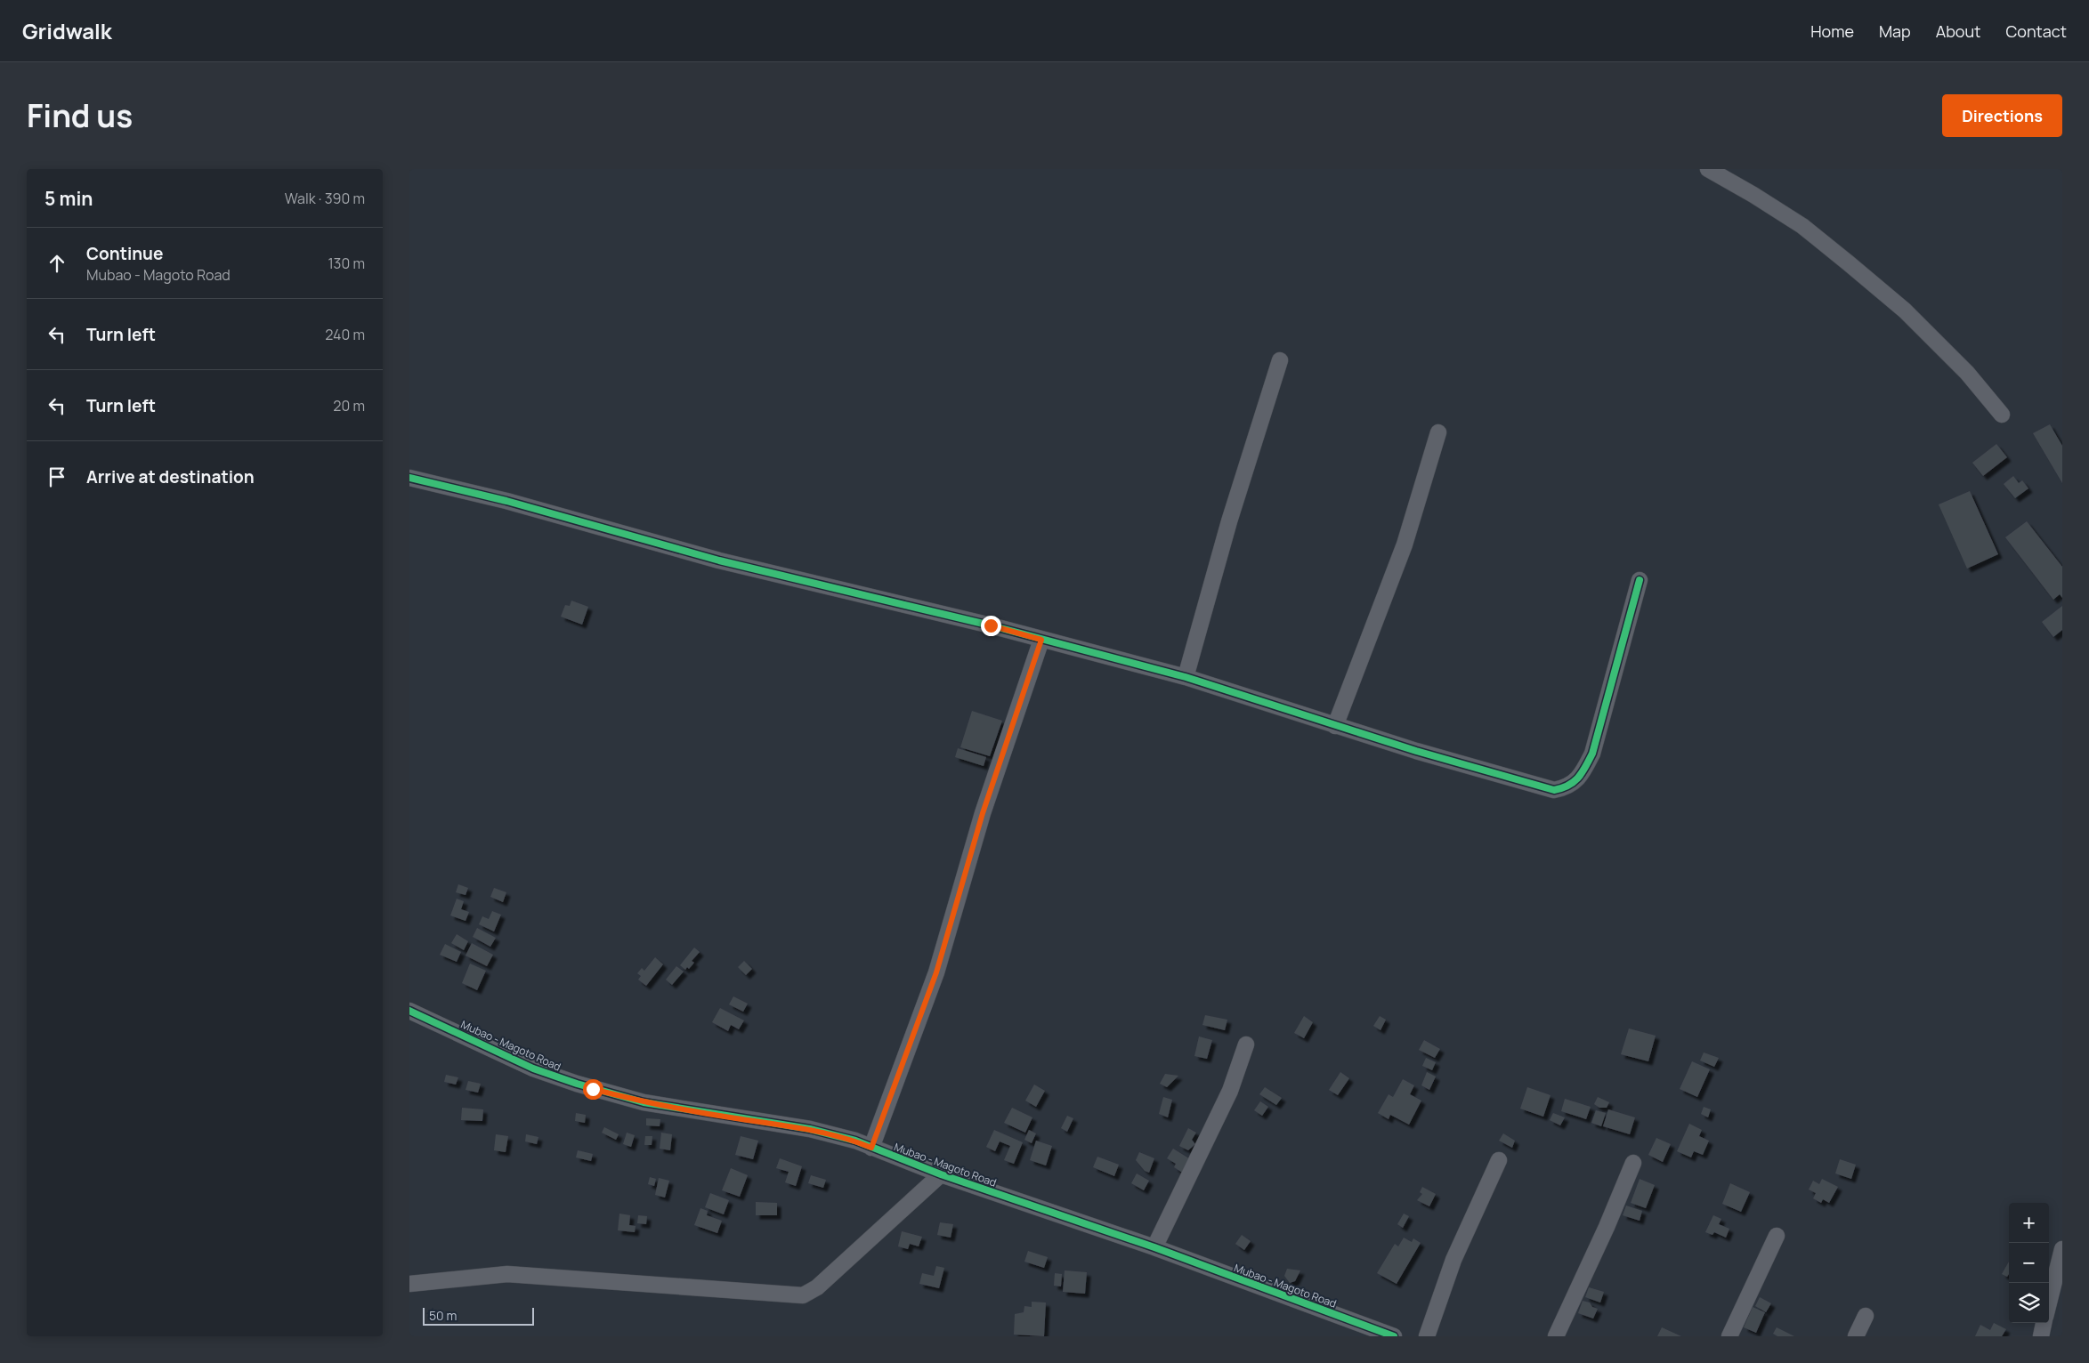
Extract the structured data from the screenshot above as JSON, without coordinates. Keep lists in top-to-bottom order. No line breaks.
{"streets":{"street":["Mubao - Magoto Road"]},"scale_bar":"50 m","page":{"header":"Gridwalk","nav":["Home","Map","About","Contact"],"title":"Find us","buttons":"Directions","heading":["5 min","Walk · 390 m"],"list":[["Continue","Mubao - Magoto Road","130 m"],["Turn left","240 m"],["Turn left","20 m"],"Arrive at destination"],"map_buttons":["+","−"],"scale":"50 m"}}
